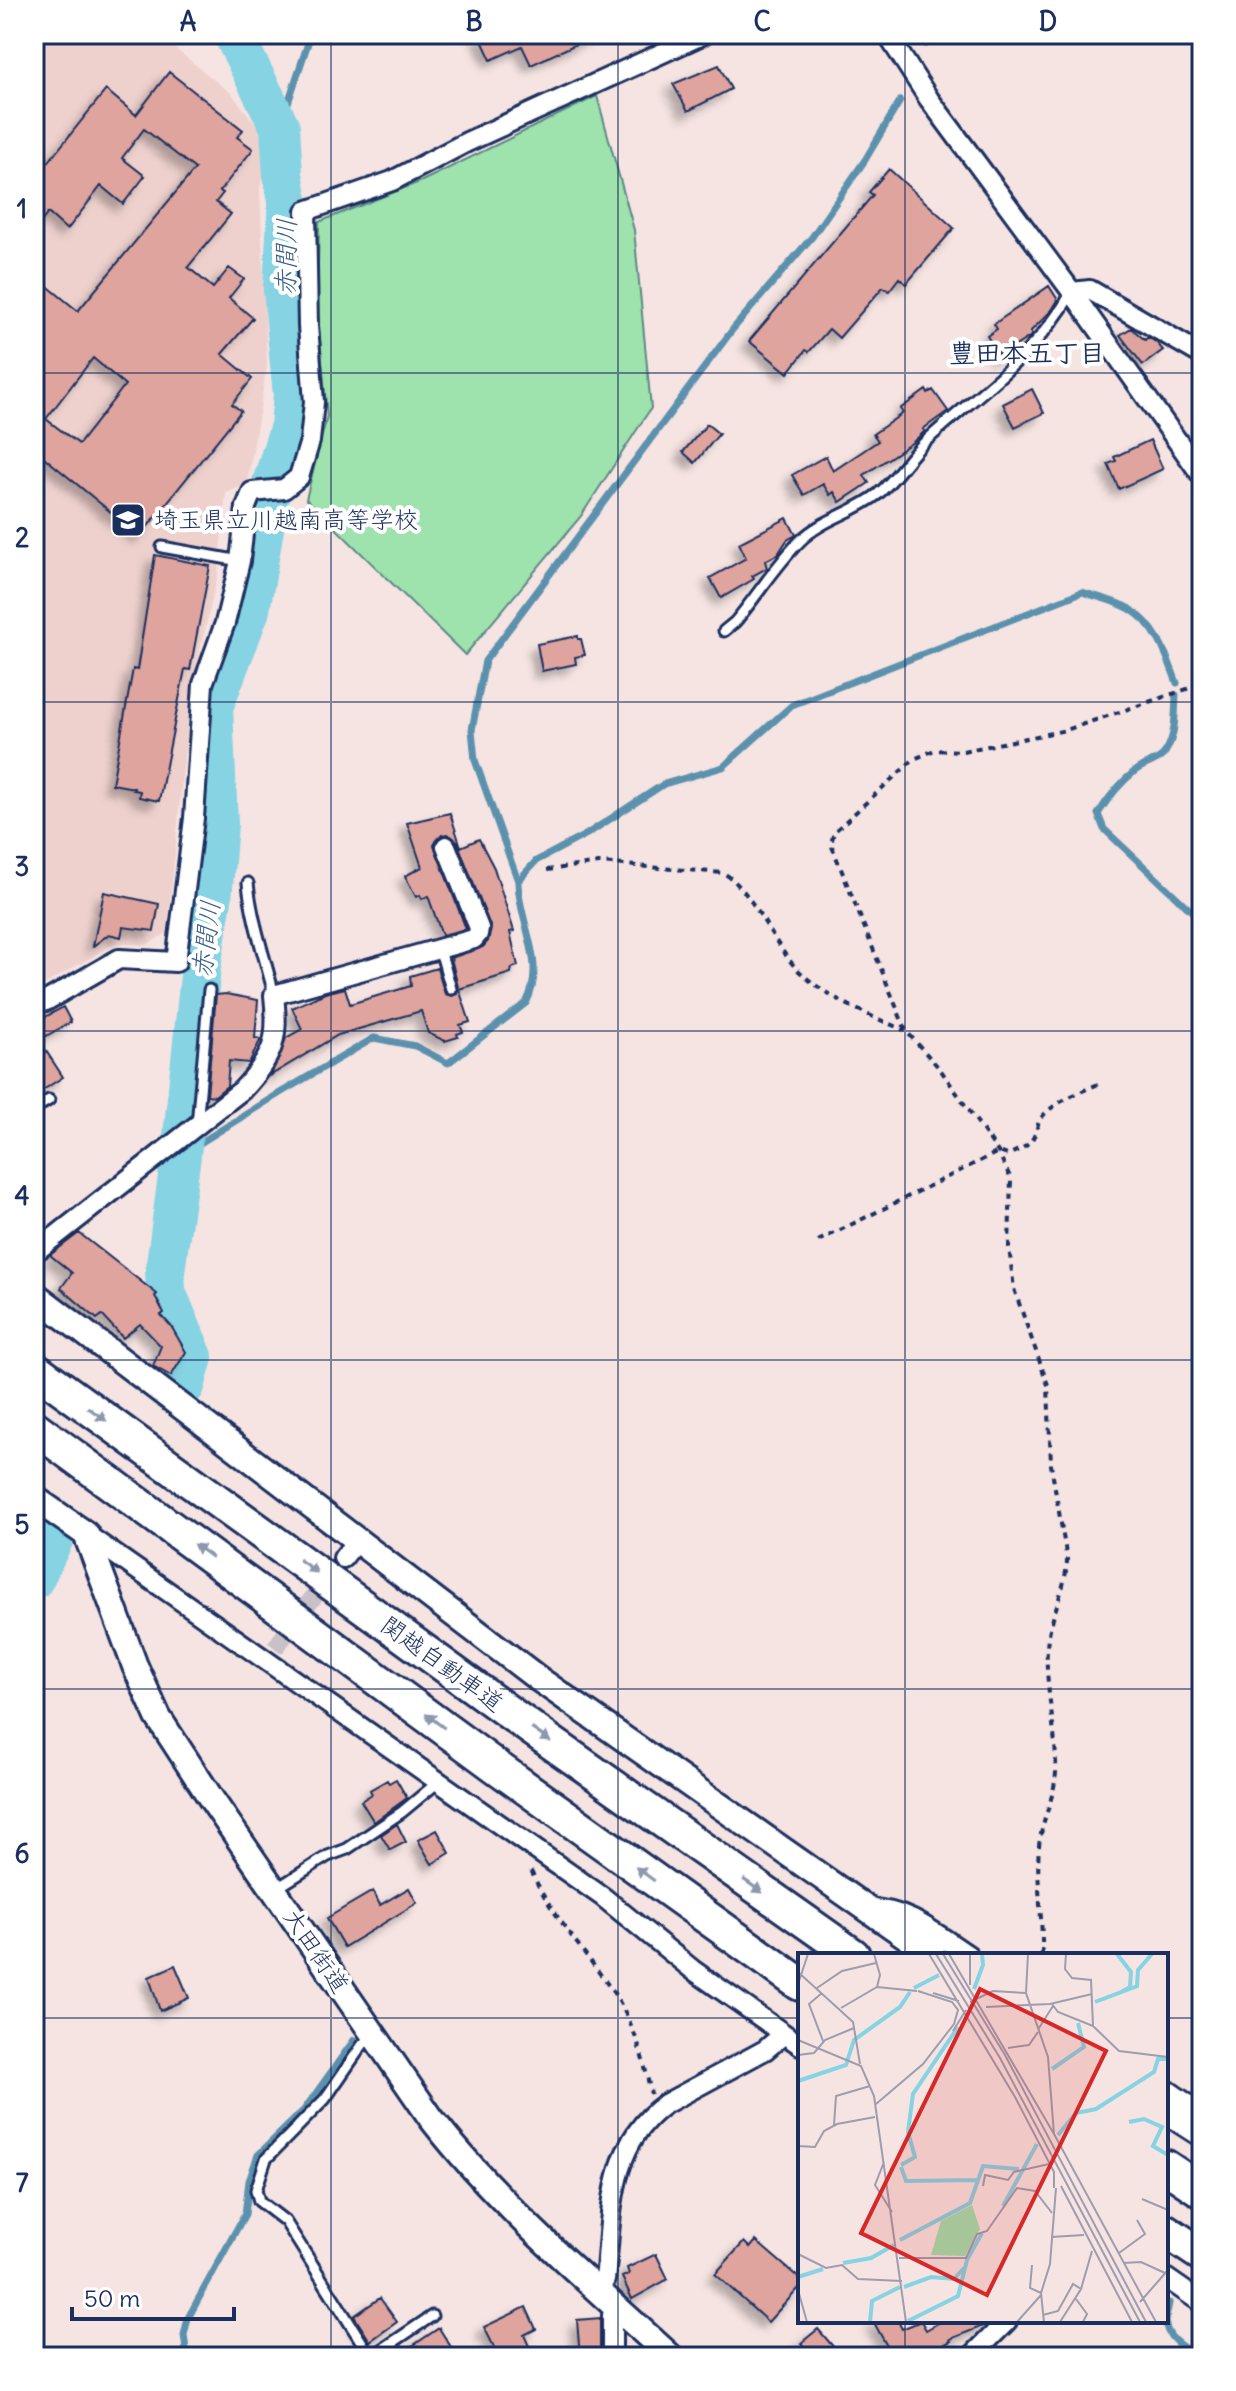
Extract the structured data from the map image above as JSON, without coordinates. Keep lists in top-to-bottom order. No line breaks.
{"streets":{"highway":["関越自動車道"],"street":["大田街道"]},"districts":["豊田本五丁目"],"water":["赤間川"],"places":{"school or university":["埼玉県立川越南高等学校"]},"scale_bar":"50 m","grid":{"columns":["A","B","C","D"],"rows":["1","2","3","4","5","6","7"]}}
